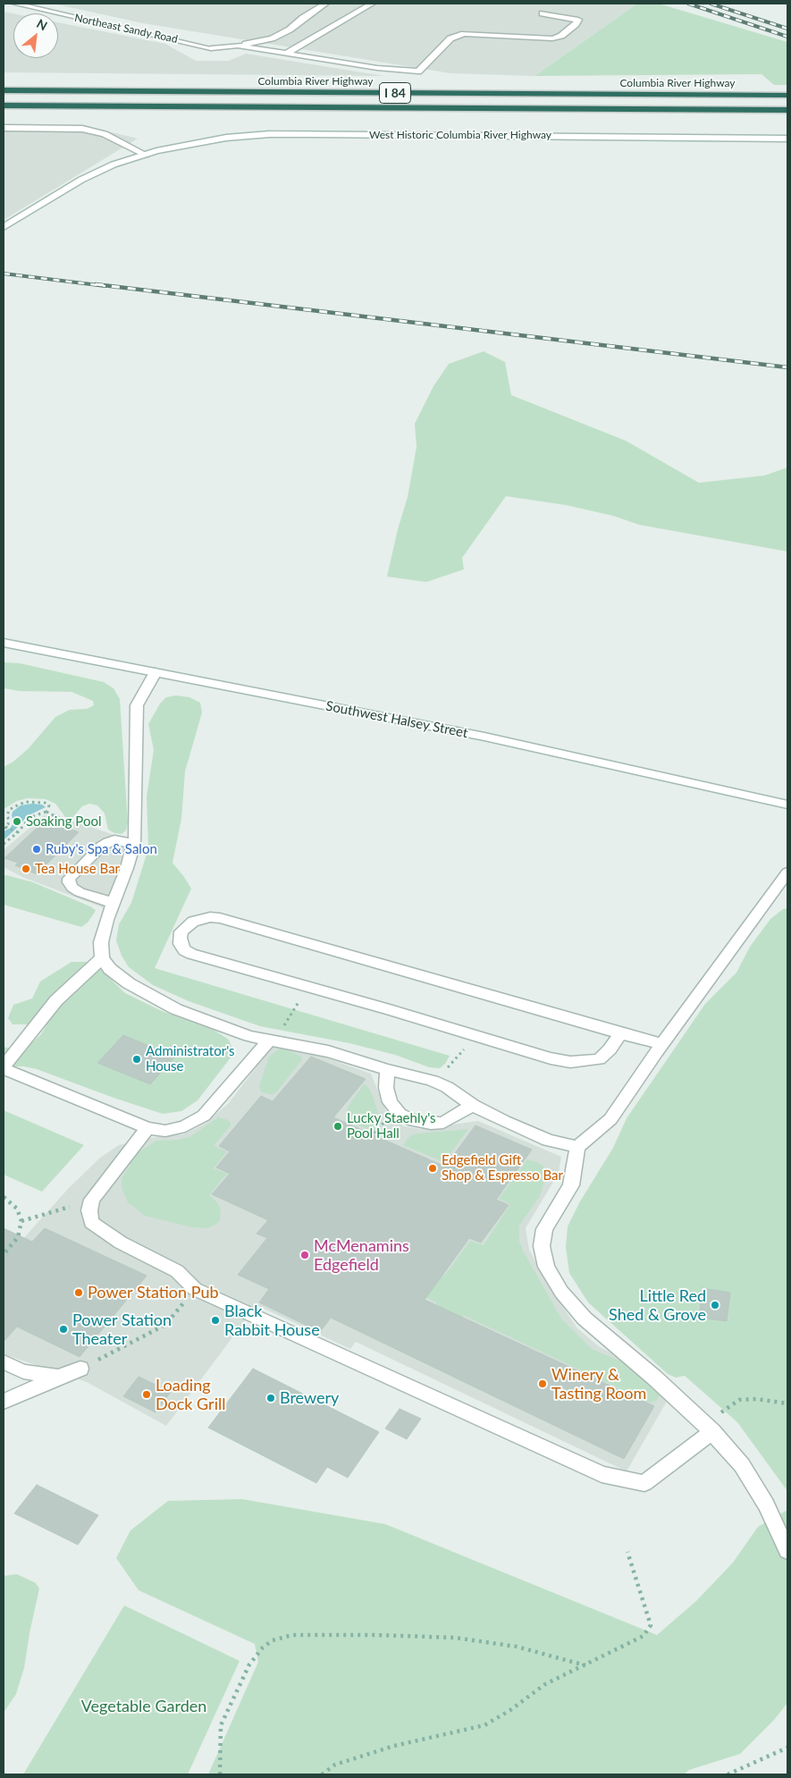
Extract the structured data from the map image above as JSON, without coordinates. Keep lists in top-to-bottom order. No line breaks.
{"streets":{"highway":["Columbia River Highway","I 84"],"street":["Northeast Sandy Road","West Historic Columbia River Highway","Southwest Halsey Street"]},"parks":["Vegetable Garden"],"places":["Soaking Pool","Ruby's Spa & Salon","Tea House Bar","Administrator's House","Lucky Staehly's Pool Hall","Edgefield Gift Shop & Espresso Bar","McMenamins Edgefield","Power Station Pub","Little Red Shed & Grove","Black Rabbit House","Power Station Theater","Winery & Tasting Room","Loading Dock Grill","Brewery"],"north":"top right"}
